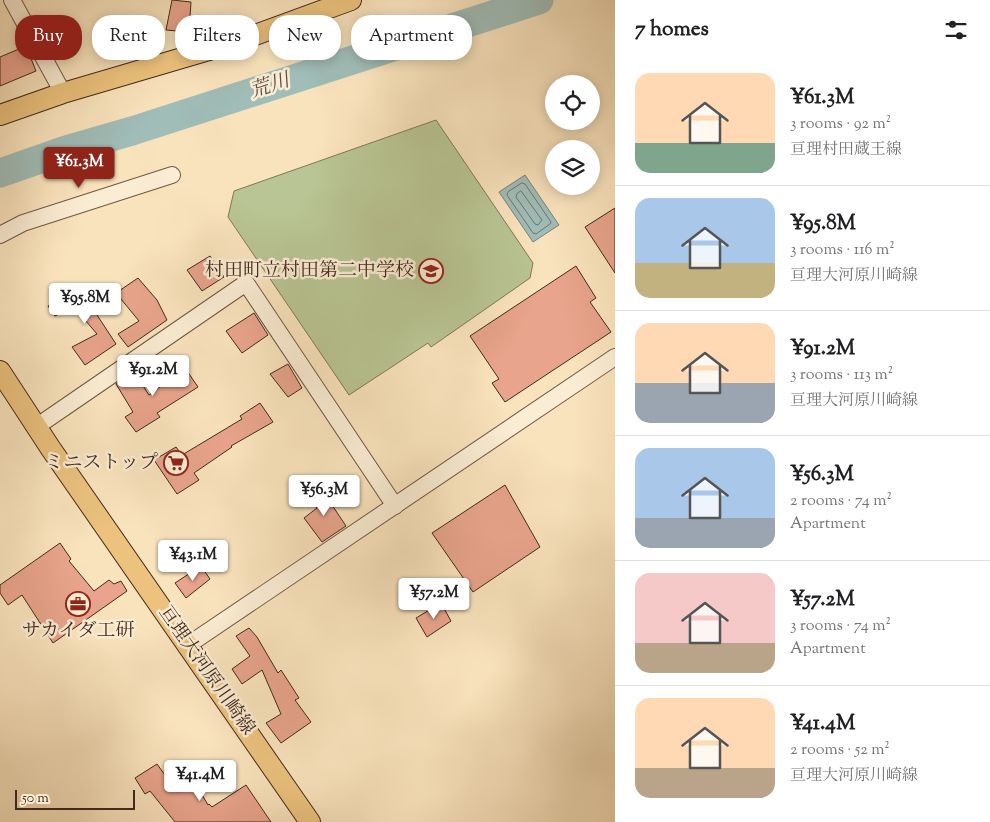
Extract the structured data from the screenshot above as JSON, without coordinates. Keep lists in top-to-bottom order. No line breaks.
{"streets":{"main road":["亘理大河原川崎線"]},"water":["荒川"],"places":{"school or university":["村田町立村田第二中学校"],"supermarket":["ミニストップ"],"office":["サカイダ工研"]},"scale_bar":"50 m","page":{"heading":"7 homes","chip":["Buy","Rent","Filters","New","Apartment"],"list":[{"name":"¥61.3M","note":"3 rooms · 92 m² · 亘理村田蔵王線"},{"name":"¥95.8M","note":"3 rooms · 116 m² · 亘理大河原川崎線"},{"name":"¥91.2M","note":"3 rooms · 113 m² · 亘理大河原川崎線"},{"name":"¥56.3M","note":"2 rooms · 74 m² · Apartment"},{"name":"¥57.2M","note":"3 rooms · 74 m² · Apartment"},{"name":"¥41.4M","note":"2 rooms · 52 m² · 亘理大河原川崎線"}],"price":["¥61.3M","¥95.8M","¥91.2M","¥56.3M","¥43.1M","¥57.2M","¥41.4M"],"scale":"50 m"}}
